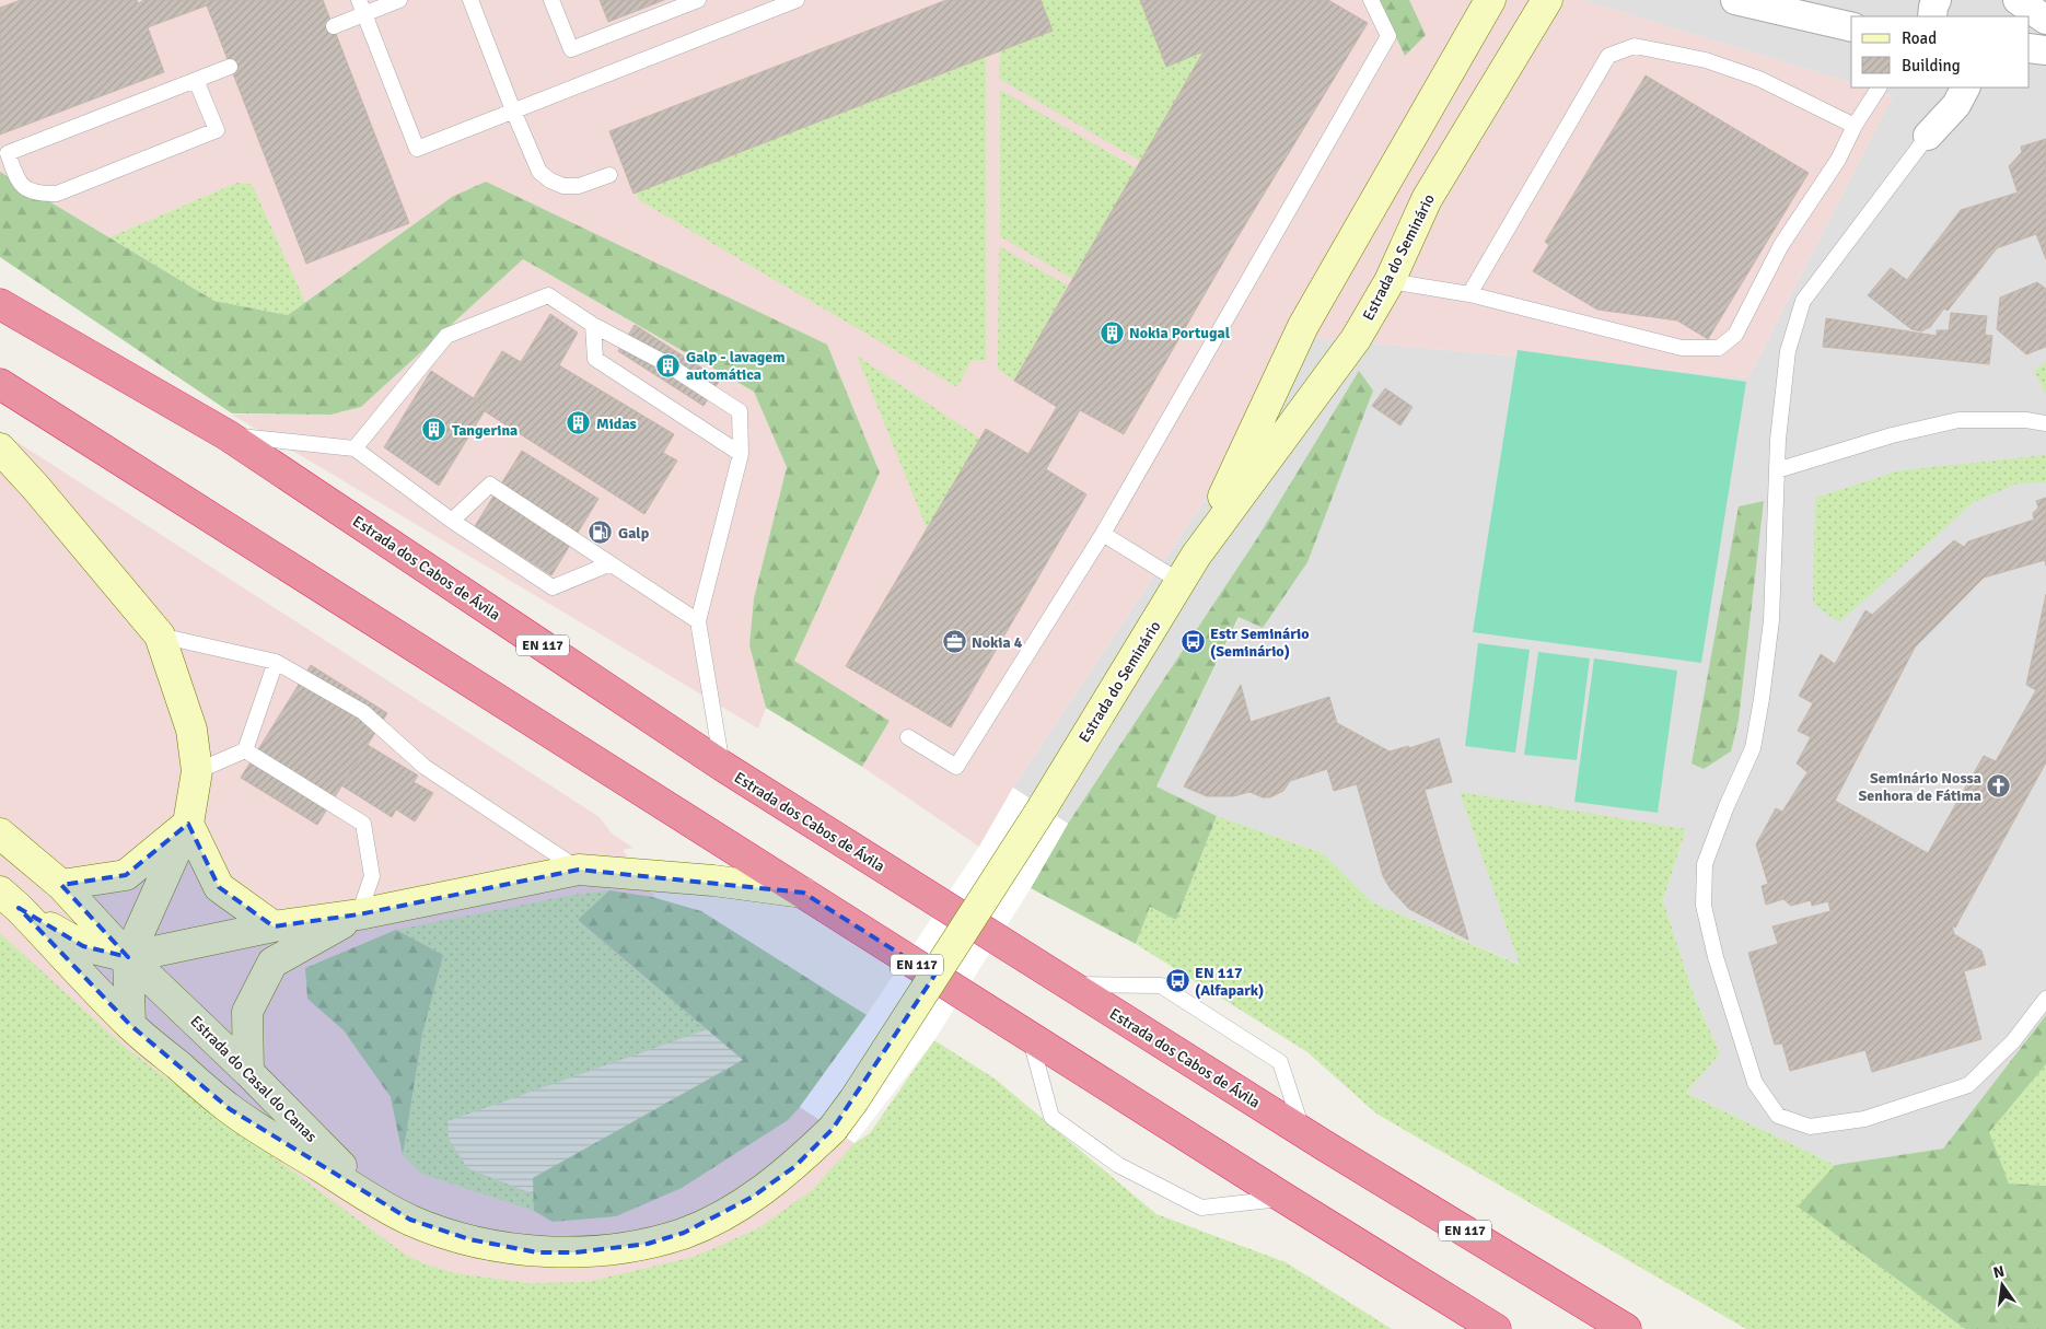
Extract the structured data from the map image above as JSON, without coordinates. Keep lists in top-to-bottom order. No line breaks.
{"streets":{"highway":["Estrada dos Cabos de Ávila","EN 117"],"street":["Estrada do Seminário","Estrada do Casal do Canas"]},"crossings":[["Estrada do Seminário","Estrada do Casal do Canas"]],"places":{"building":["Nokia Portugal","Galp - lavagem automática","Midas","Tangerina"],"fuel station":["Galp"],"office":["Nokia 4"],"bus stop":["Estr Seminário (Seminário)","EN 117 (Alfapark)"],"church":["Seminário Nossa Senhora de Fátima"]},"legend":["Road","Building"],"north":"top"}
